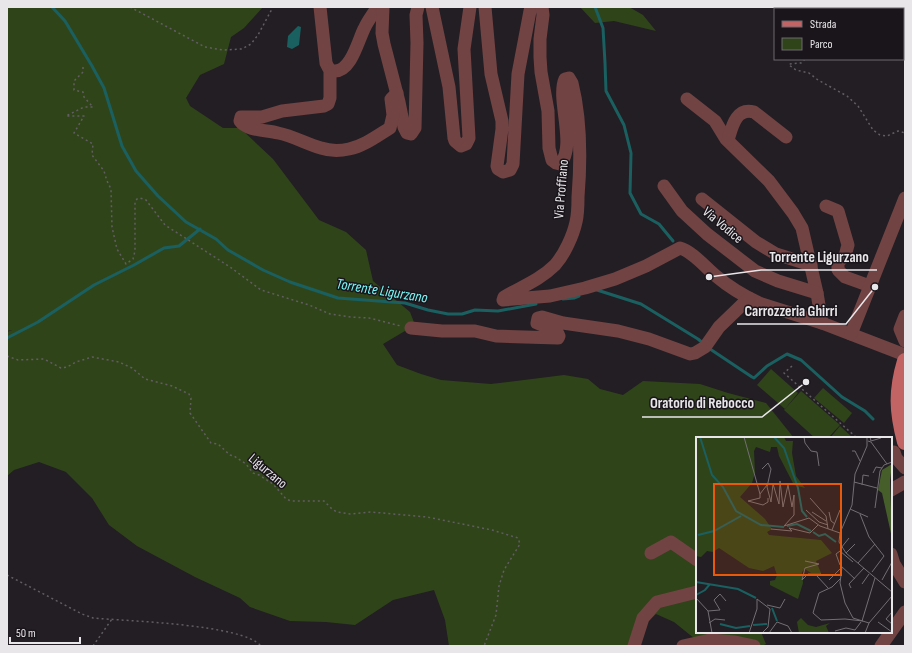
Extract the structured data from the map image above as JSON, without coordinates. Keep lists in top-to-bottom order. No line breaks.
{"streets":{"street":["Via Proffiano","Via Vodice"],"path":["Ligurzano"]},"water":["Torrente Ligurzano"],"places":["Torrente Ligurzano","Carrozzeria Ghirri","Oratorio di Rebocco"],"legend":["Strada","Parco"],"scale_bar":"50 m"}
